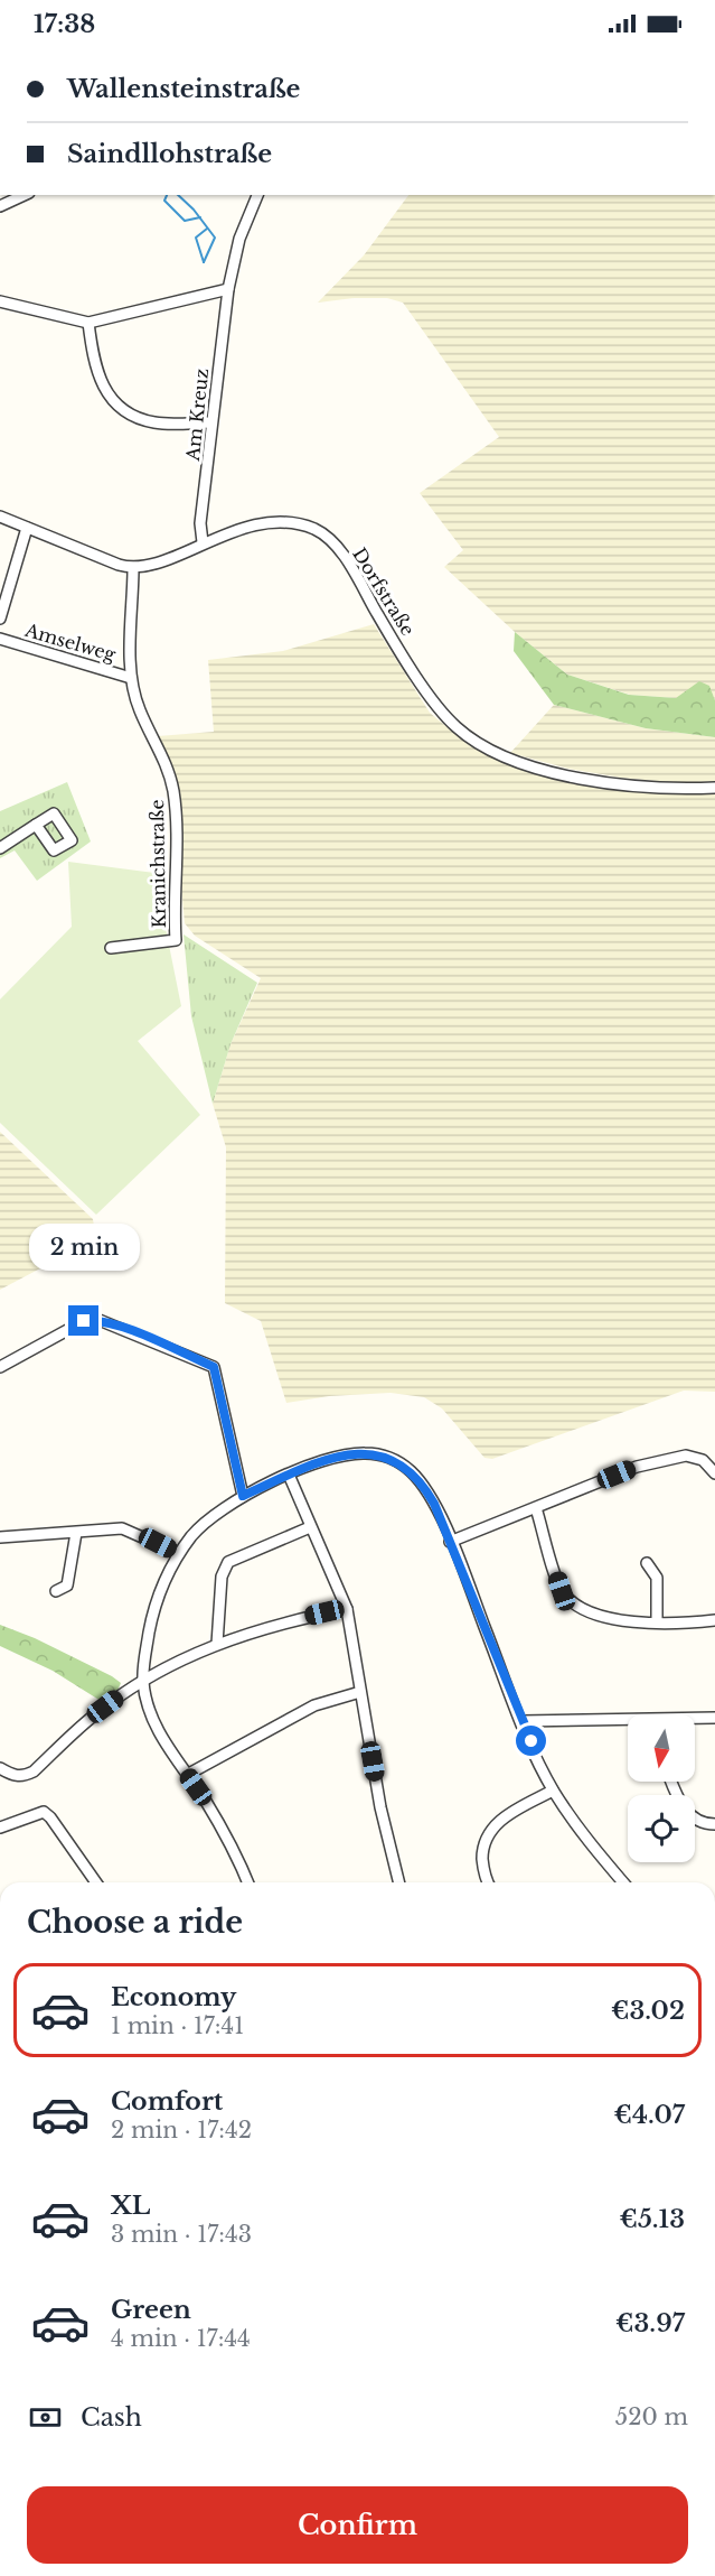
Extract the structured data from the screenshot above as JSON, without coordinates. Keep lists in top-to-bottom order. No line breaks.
{"streets":{"street":["Am Kreuz","Dorfstraße","Amselweg","Kranichstraße"]},"crossings":[["Am Kreuz","Dorfstraße"],["Dorfstraße","Kranichstraße"],["Amselweg","Kranichstraße"]],"north":"bottom","page":{"status":"17:38","banner":["Wallensteinstraße","Saindllohstraße"],"bubble":"2 min","heading":"Choose a ride","list":[{"name":"Economy","note":"1 min · 17:41","value":"€3.02"},{"name":"Comfort","note":"2 min · 17:42","value":"€4.07"},{"name":"XL","note":"3 min · 17:43","value":"€5.13"},{"name":"Green","note":"4 min · 17:44","value":"€3.97"}],"pay":["Cash","520 m"],"buttons":"Confirm"}}
